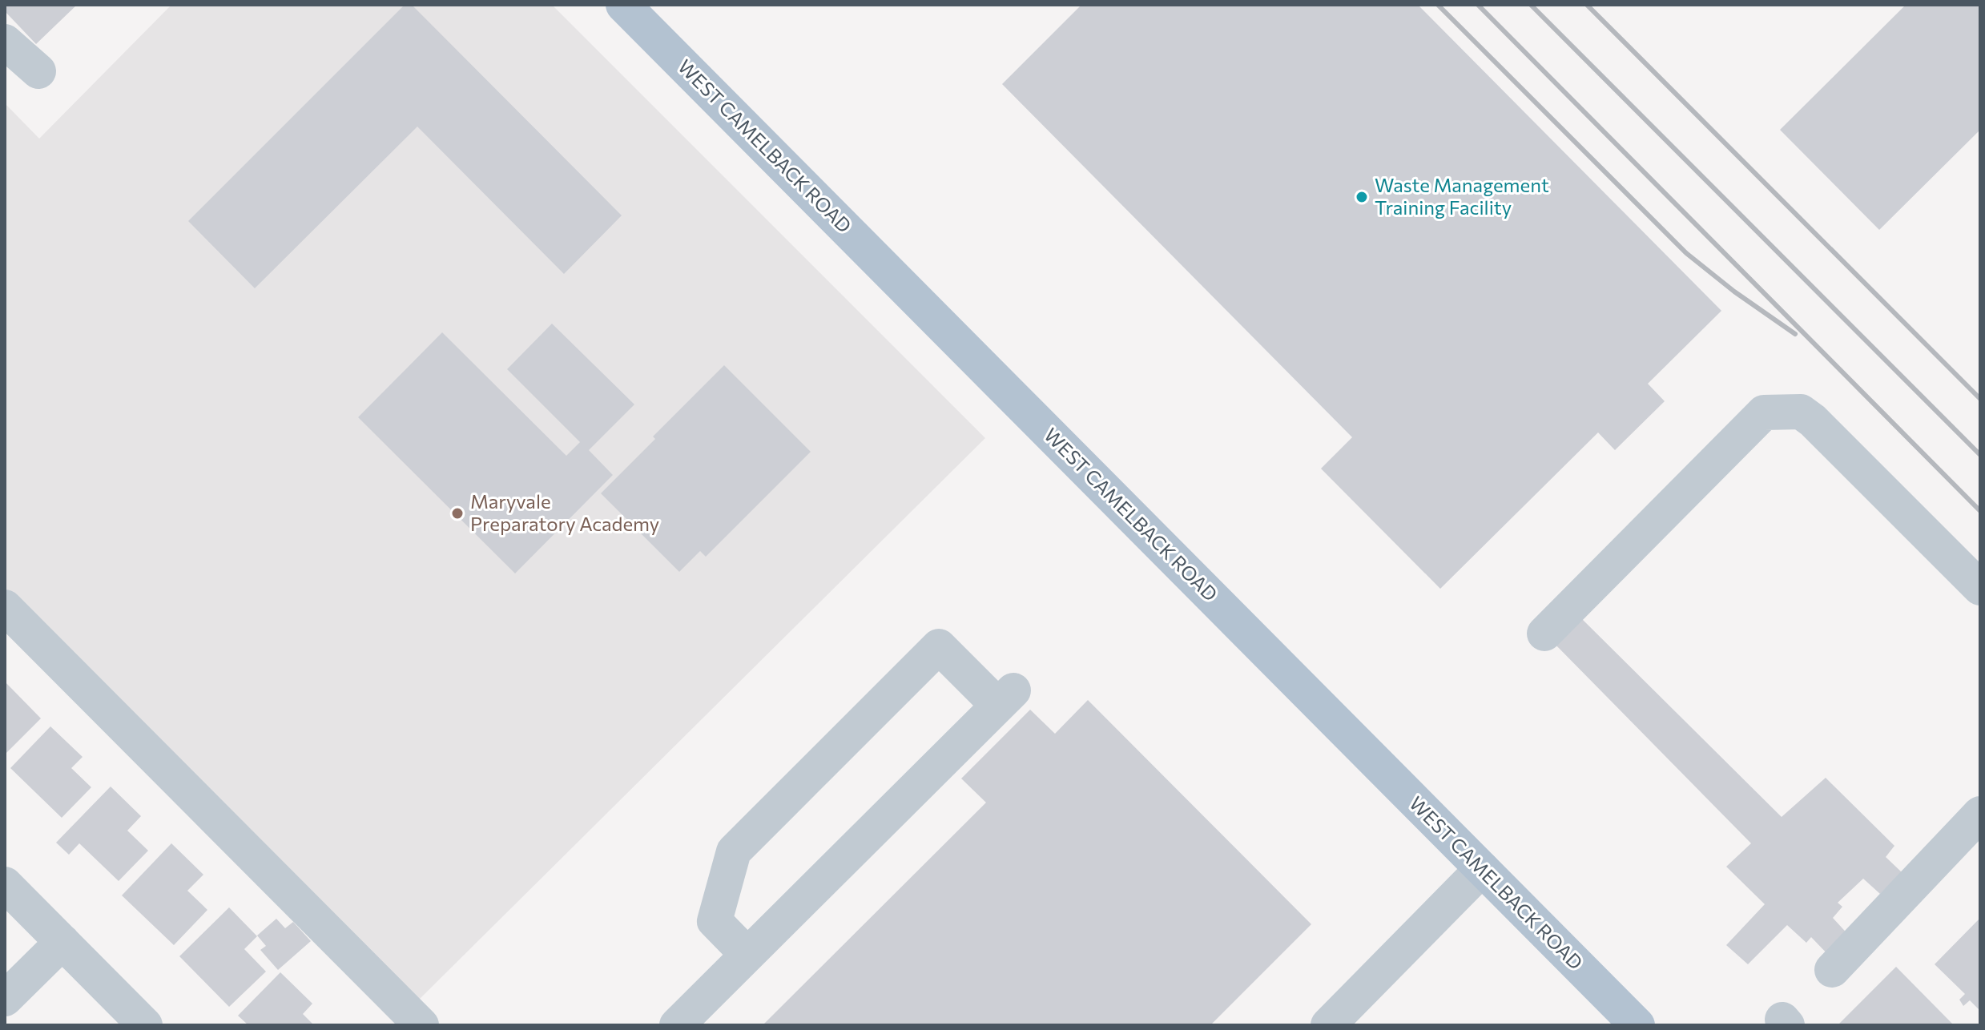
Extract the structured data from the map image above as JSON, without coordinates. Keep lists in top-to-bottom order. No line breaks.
{"streets":{"main road":["WEST CAMELBACK ROAD"]},"places":["Waste Management Training Facility","Maryvale Preparatory Academy"]}
